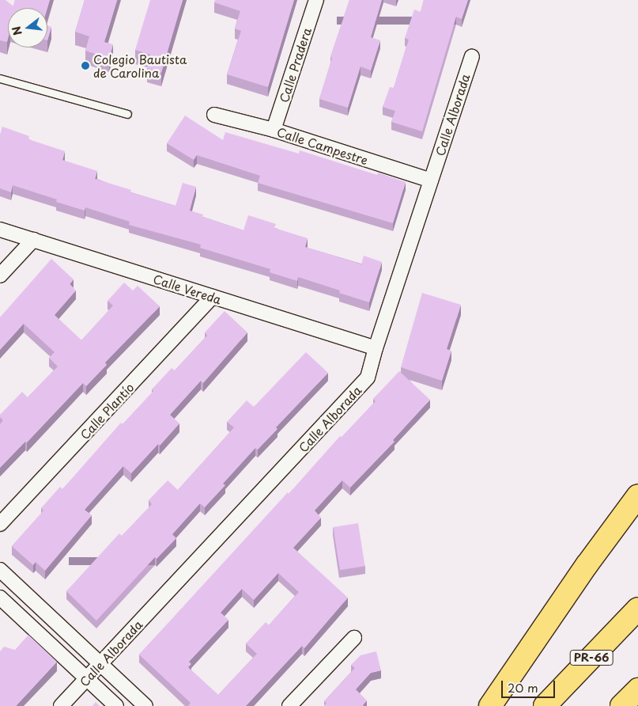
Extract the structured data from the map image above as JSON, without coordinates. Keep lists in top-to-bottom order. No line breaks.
{"streets":{"highway":["PR-66"],"street":["Calle Pradera","Calle Alborada","Calle Campestre","Calle Vereda","Calle Plantío"]},"crossings":[["Calle Pradera","Calle Campestre"],["Calle Alborada","Calle Campestre"],["Calle Alborada","Calle Vereda"],["Calle Vereda","Calle Plantío"]],"places":["Colegio Bautista de Carolina"],"scale_bar":"20 m","north":"left"}
